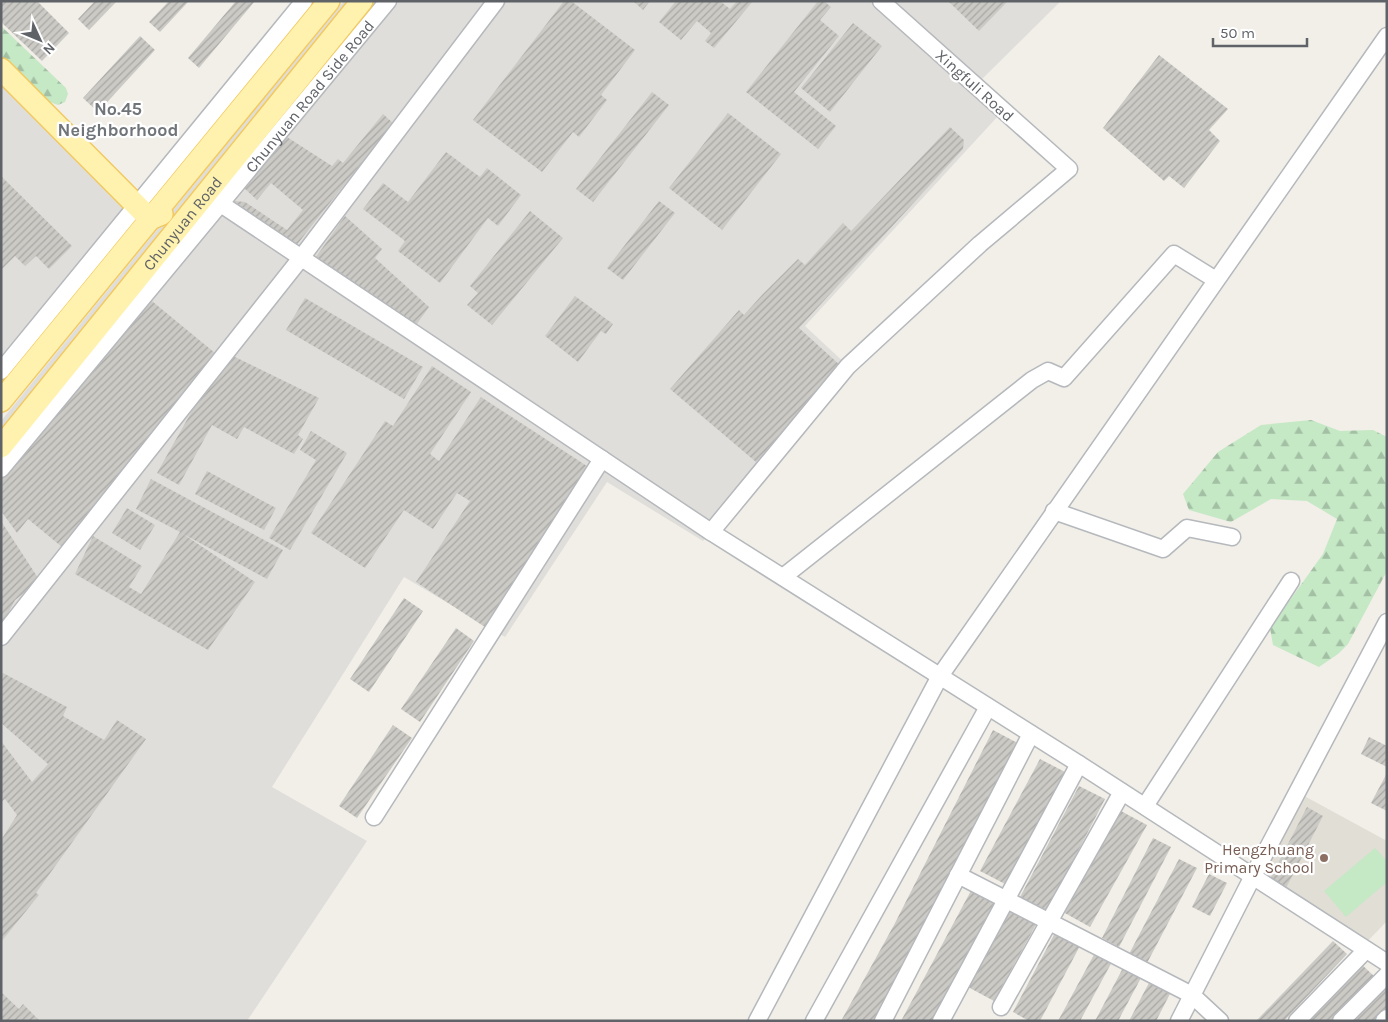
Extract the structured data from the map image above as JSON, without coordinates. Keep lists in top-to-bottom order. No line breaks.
{"streets":{"main road":["Chunyuan Road"],"street":["Xingfuli Road","Chunyuan Road Side Road"]},"crossings":[["Chunyuan Road Side Road","Chunyuan Road"]],"districts":["No.45 Neighborhood"],"places":["Hengzhuang Primary School"],"scale_bar":"50 m","north":"bottom right"}
